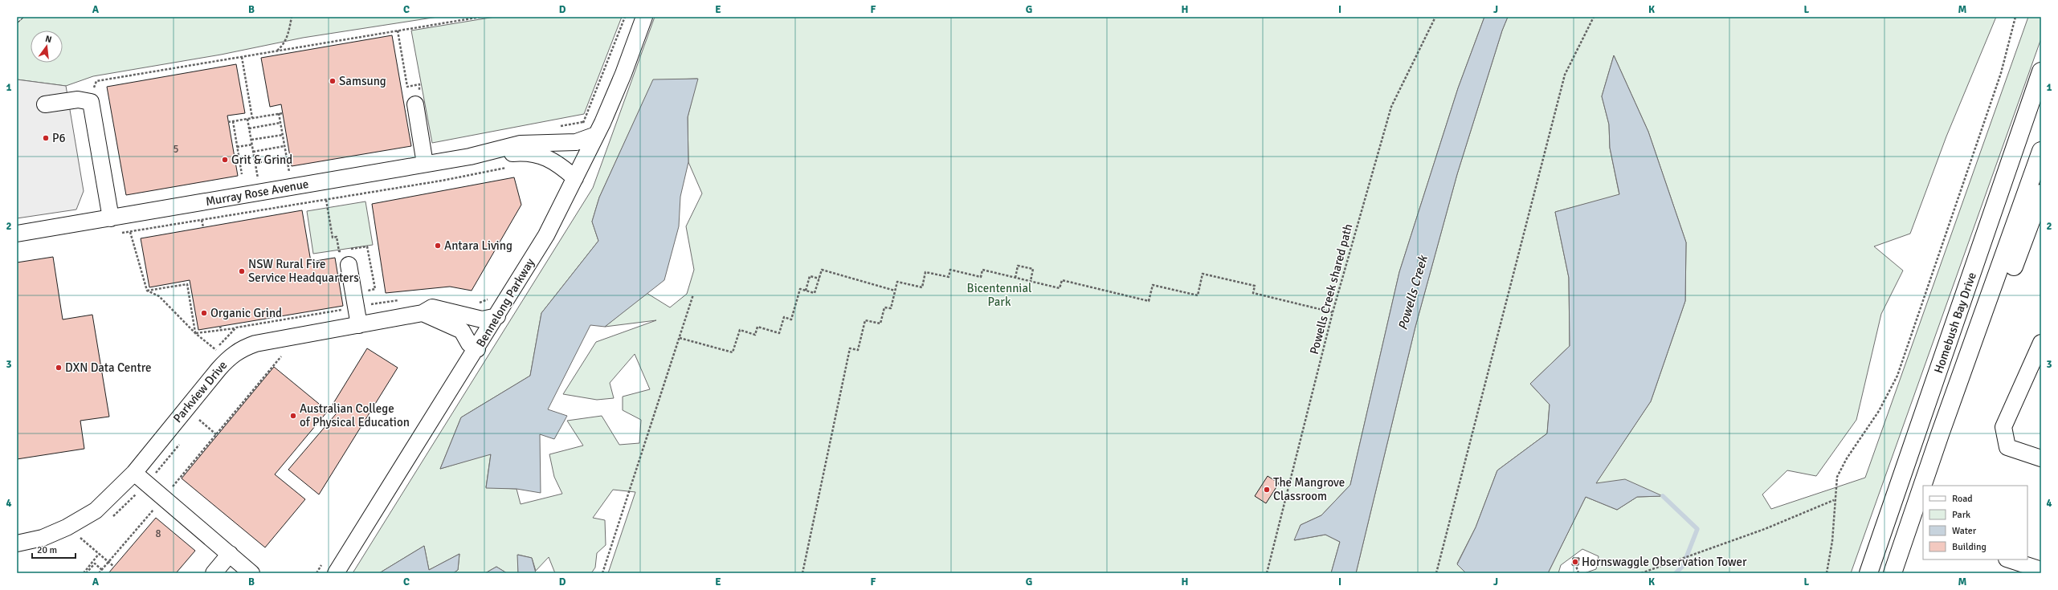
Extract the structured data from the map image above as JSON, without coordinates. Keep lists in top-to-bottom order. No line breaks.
{"streets":{"highway":["Homebush Bay Drive"],"street":["Murray Rose Avenue","Bennelong Parkway","Parkview Drive"],"path":["Powells Creek shared path"]},"crossings":[["Murray Rose Avenue","Bennelong Parkway"],["Bennelong Parkway","Parkview Drive"]],"water":["Powells Creek"],"parks":["Bicentennial Park"],"places":["Samsung","P6","Grit & Grind","Antara Living","NSW Rural Fire Service Headquarters","Organic Grind","DXN Data Centre","Australian College of Physical Education","The Mangrove Classroom","Hornswaggle Observation Tower"],"house_numbers":["5","8"],"legend":["Road","Park","Water","Building"],"scale_bar":"20 m","north":"top","grid":{"columns":["A","B","C","D","E","F","G","H","I","J","K","L","M"],"rows":["1","2","3","4"]}}
